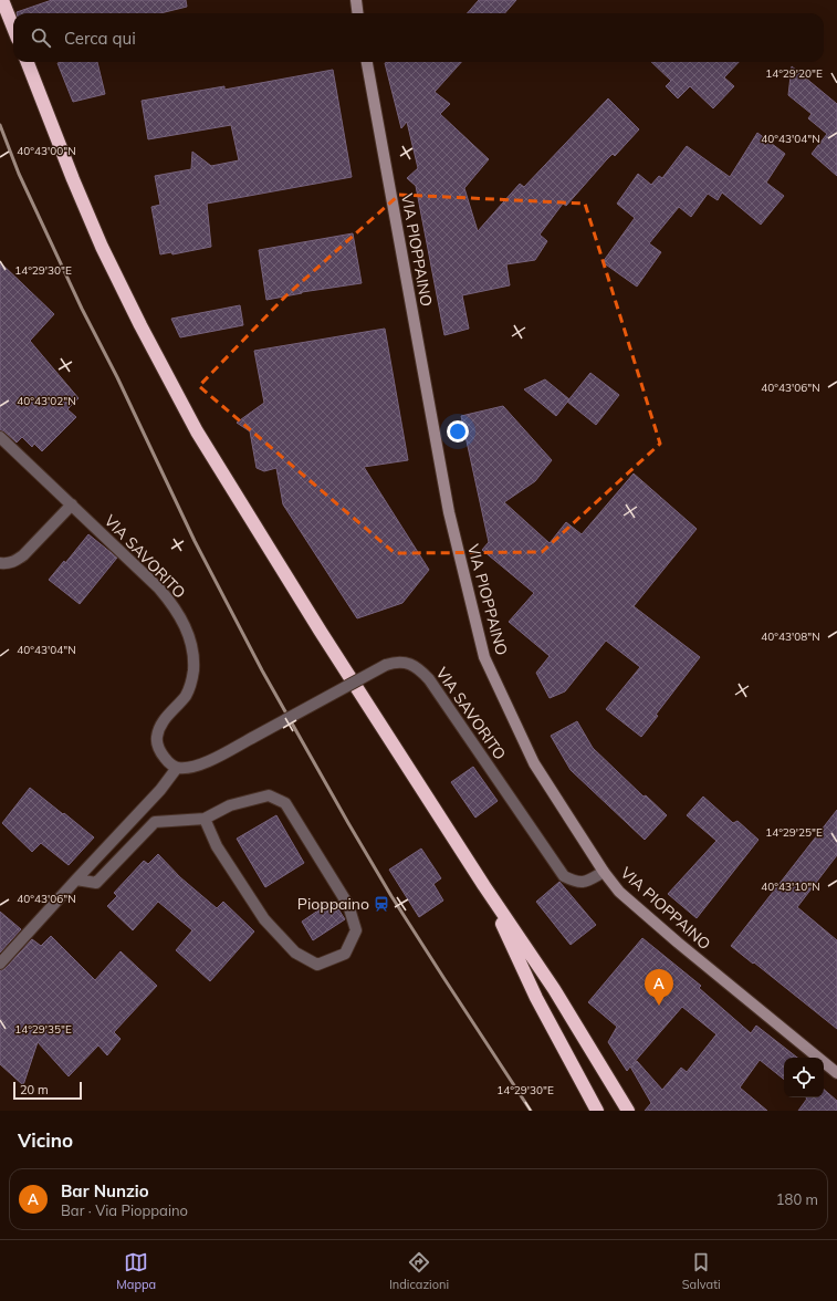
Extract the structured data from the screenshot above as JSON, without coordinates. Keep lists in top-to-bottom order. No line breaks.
{"streets":{"main road":["VIA PIOPPAINO"],"street":["VIA SAVORITO"]},"crossings":[["VIA PIOPPAINO","VIA SAVORITO"]],"places":{"station":["Pioppaino"]},"scale_bar":"20 m","page":{"search":"Cerca qui","pins":"A","scale":"20 m","heading":"Vicino","list":[{"mark":"A","name":"Bar Nunzio","note":"Bar · Via Pioppaino","value":"180 m"}],"nav":["Mappa","Indicazioni","Salvati"]},"coordinates":["14°29'20\"E","40°43'04\"N","40°43'00\"N","14°29'30\"E","40°43'06\"N","40°43'02\"N","40°43'08\"N","14°29'25\"E","40°43'10\"N","14°29'35\"E"]}
